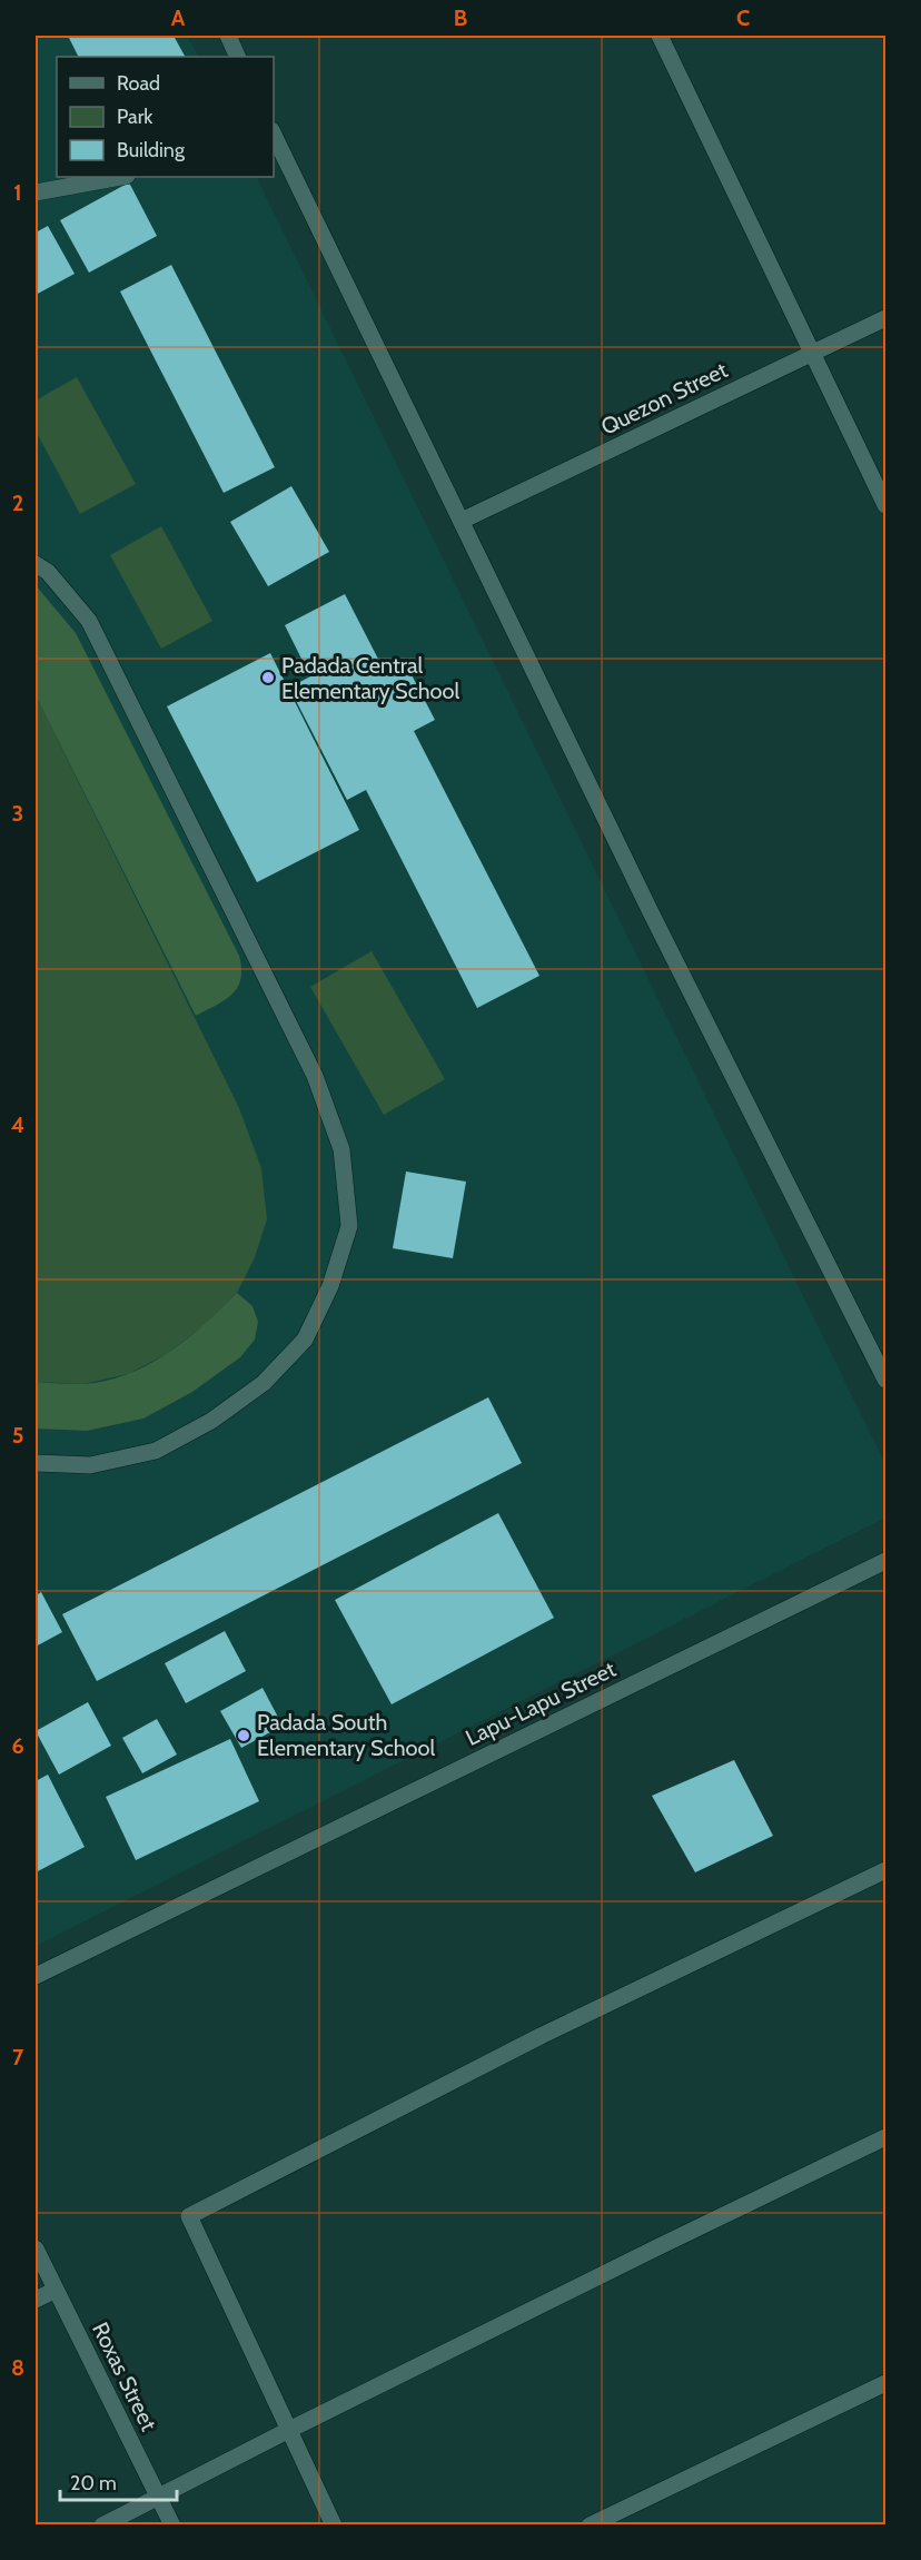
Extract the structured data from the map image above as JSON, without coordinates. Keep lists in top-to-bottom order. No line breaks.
{"streets":{"street":["Quezon Street","Lapu-Lapu Street","Roxas Street"]},"places":["Padada Central Elementary School","Padada South Elementary School"],"legend":["Road","Park","Building"],"scale_bar":"20 m","grid":{"columns":["A","B","C"],"rows":["1","2","3","4","5","6","7","8"]}}
